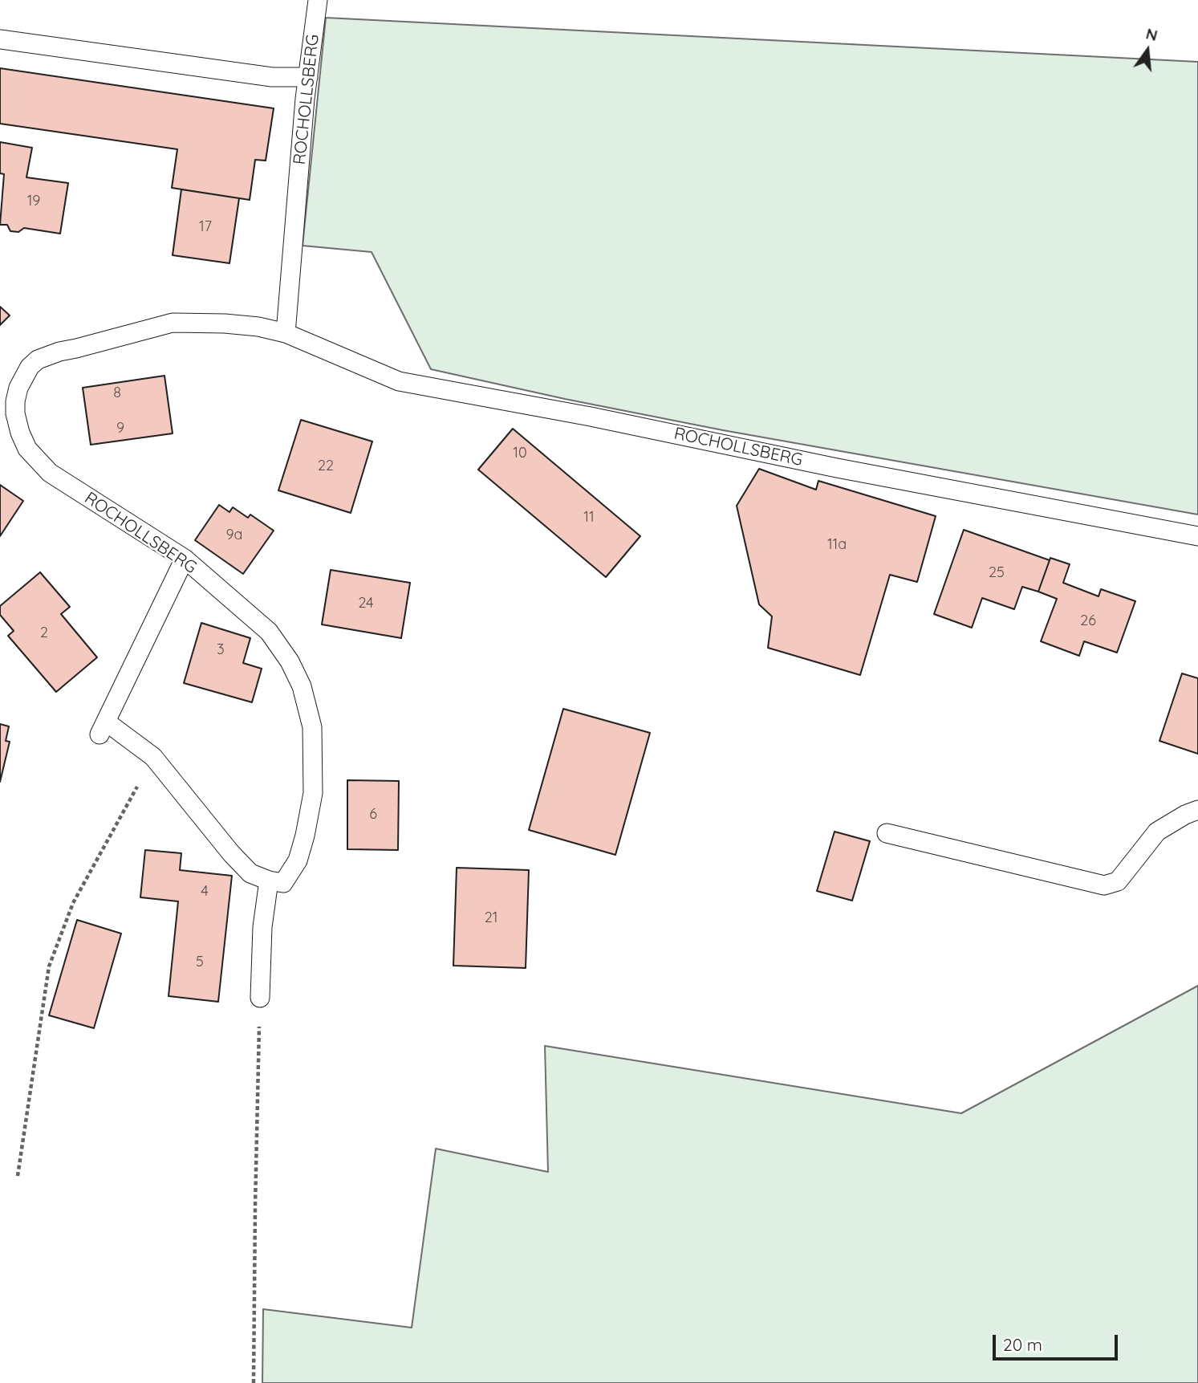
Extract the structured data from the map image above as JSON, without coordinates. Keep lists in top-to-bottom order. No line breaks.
{"streets":{"lane":["ROCHOLLSBERG"]},"house_numbers":["19","17","8","9","10","22","11","9a","11a","25","24","26","2","3","6","4","21","5"],"scale_bar":"20 m","north":"top"}
